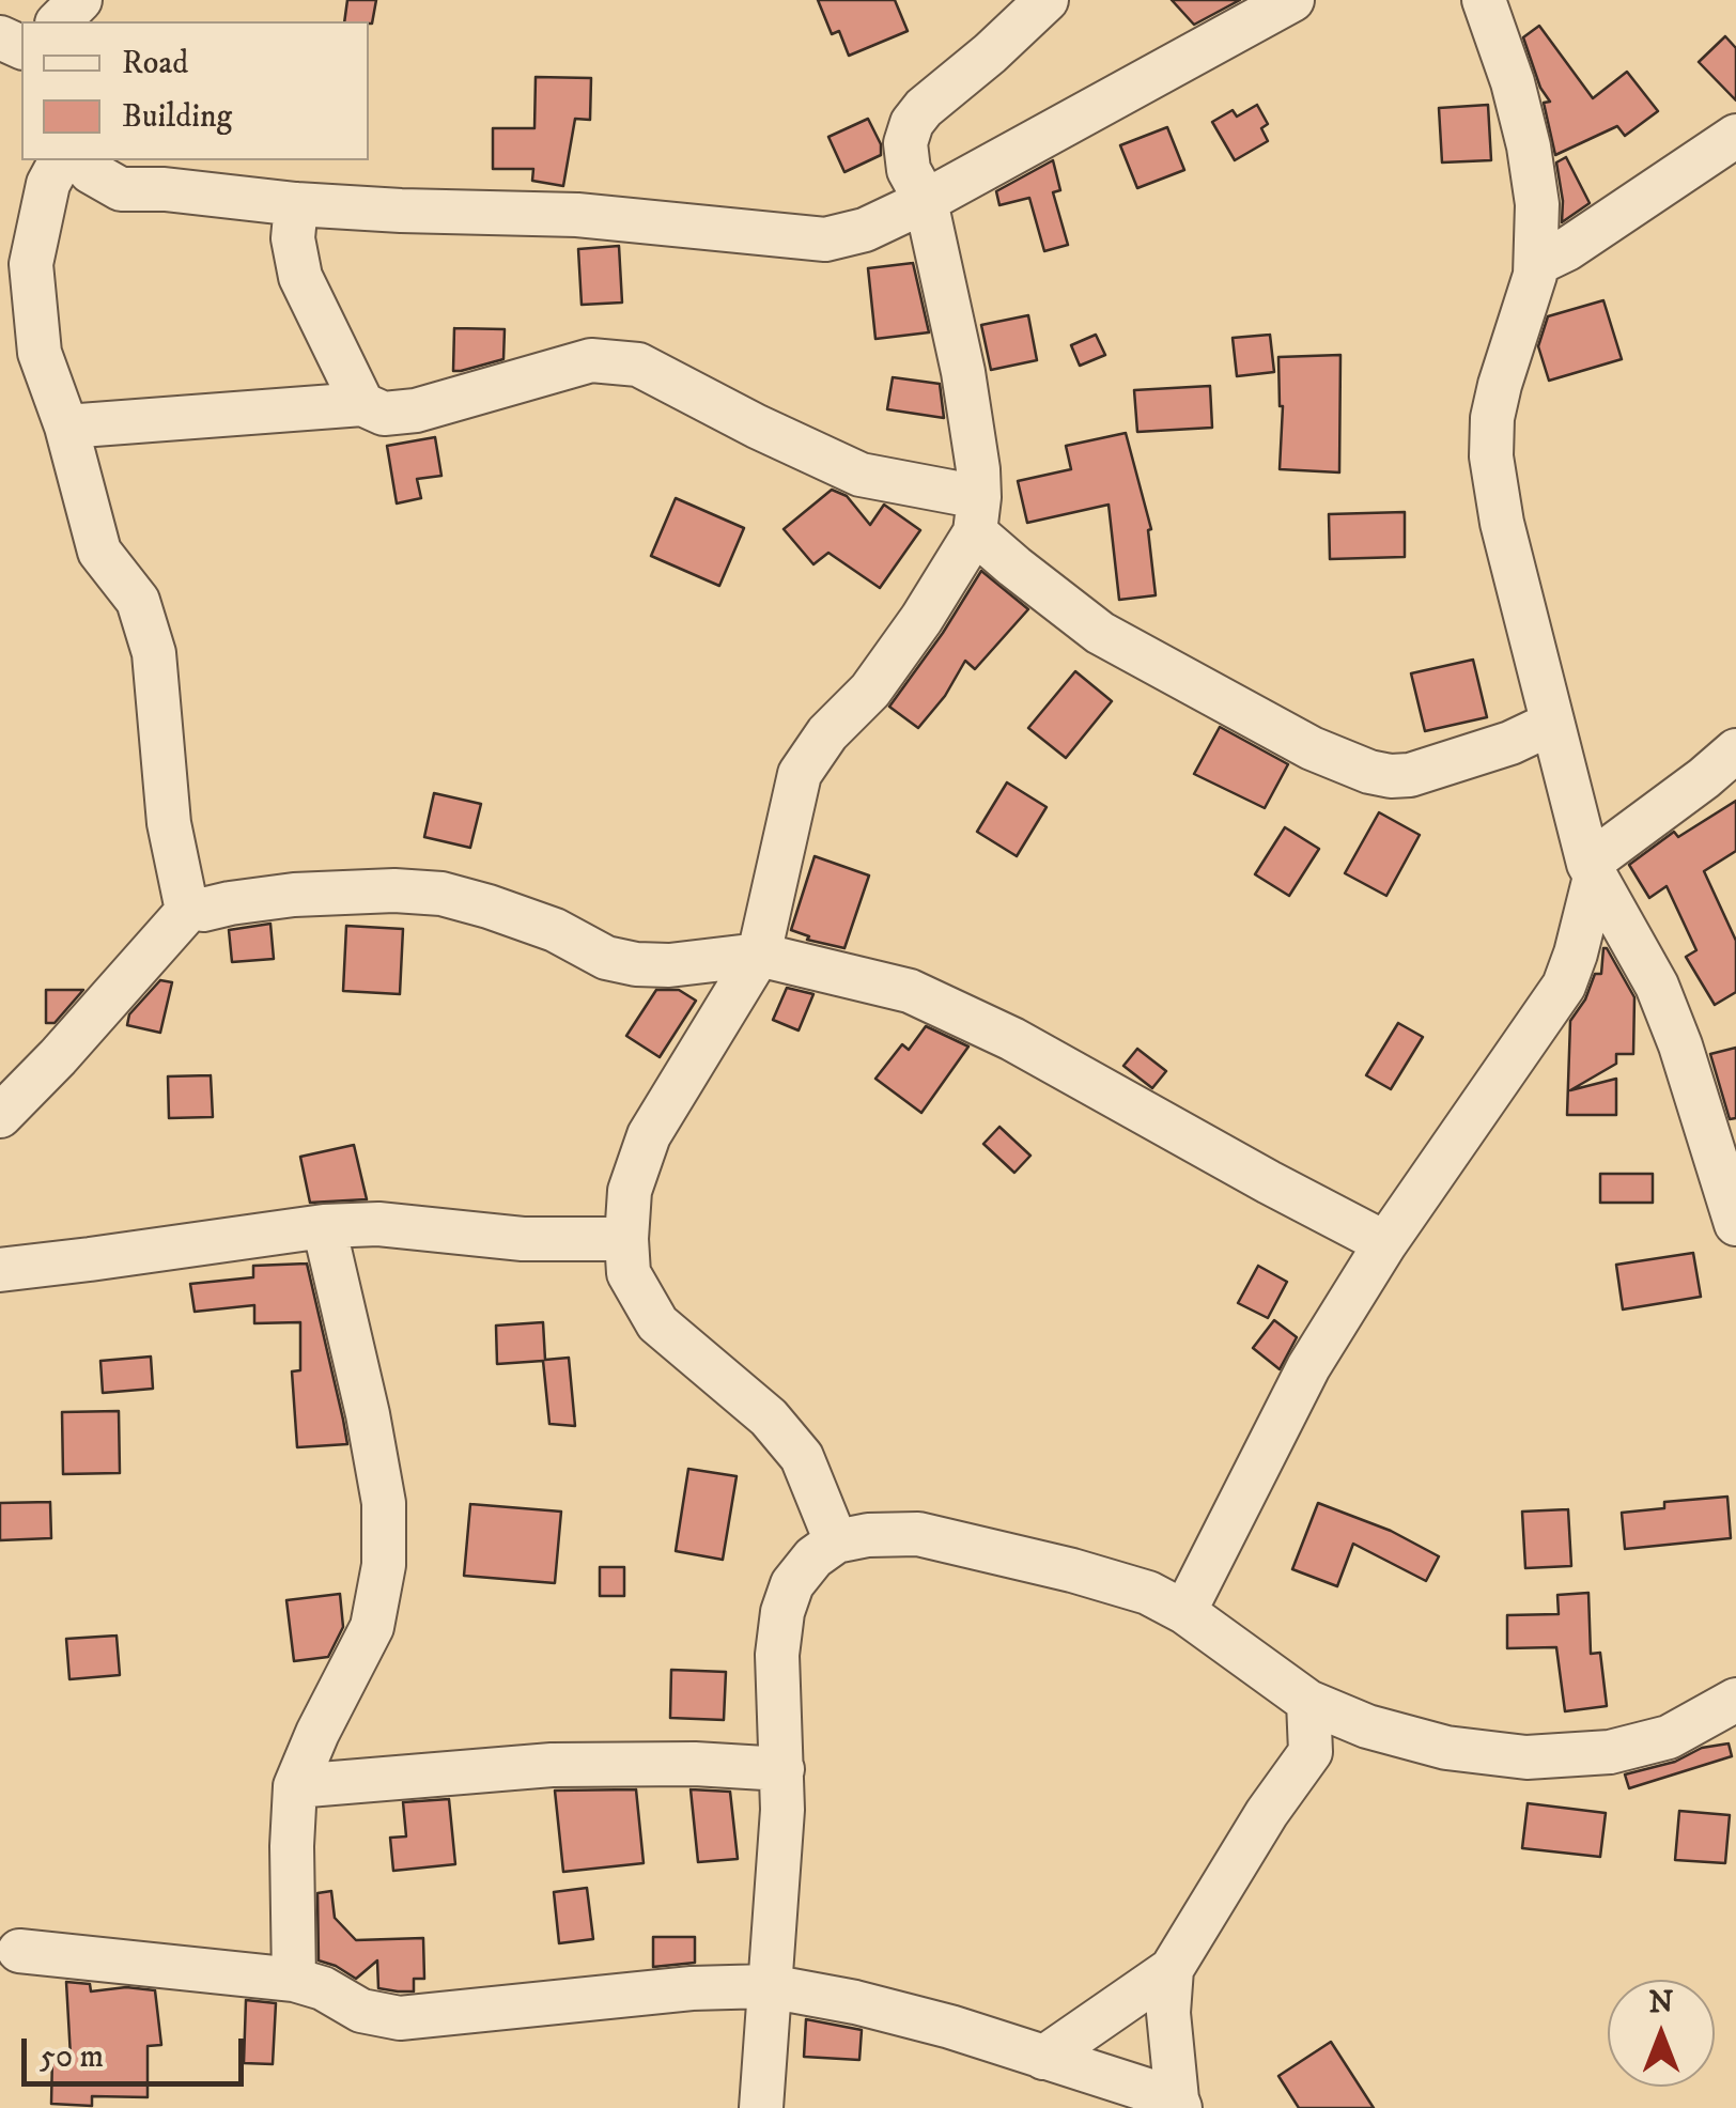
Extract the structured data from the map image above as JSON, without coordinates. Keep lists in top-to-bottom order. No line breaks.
{"legend":["Road","Building"],"scale_bar":"50 m","north":"top"}
